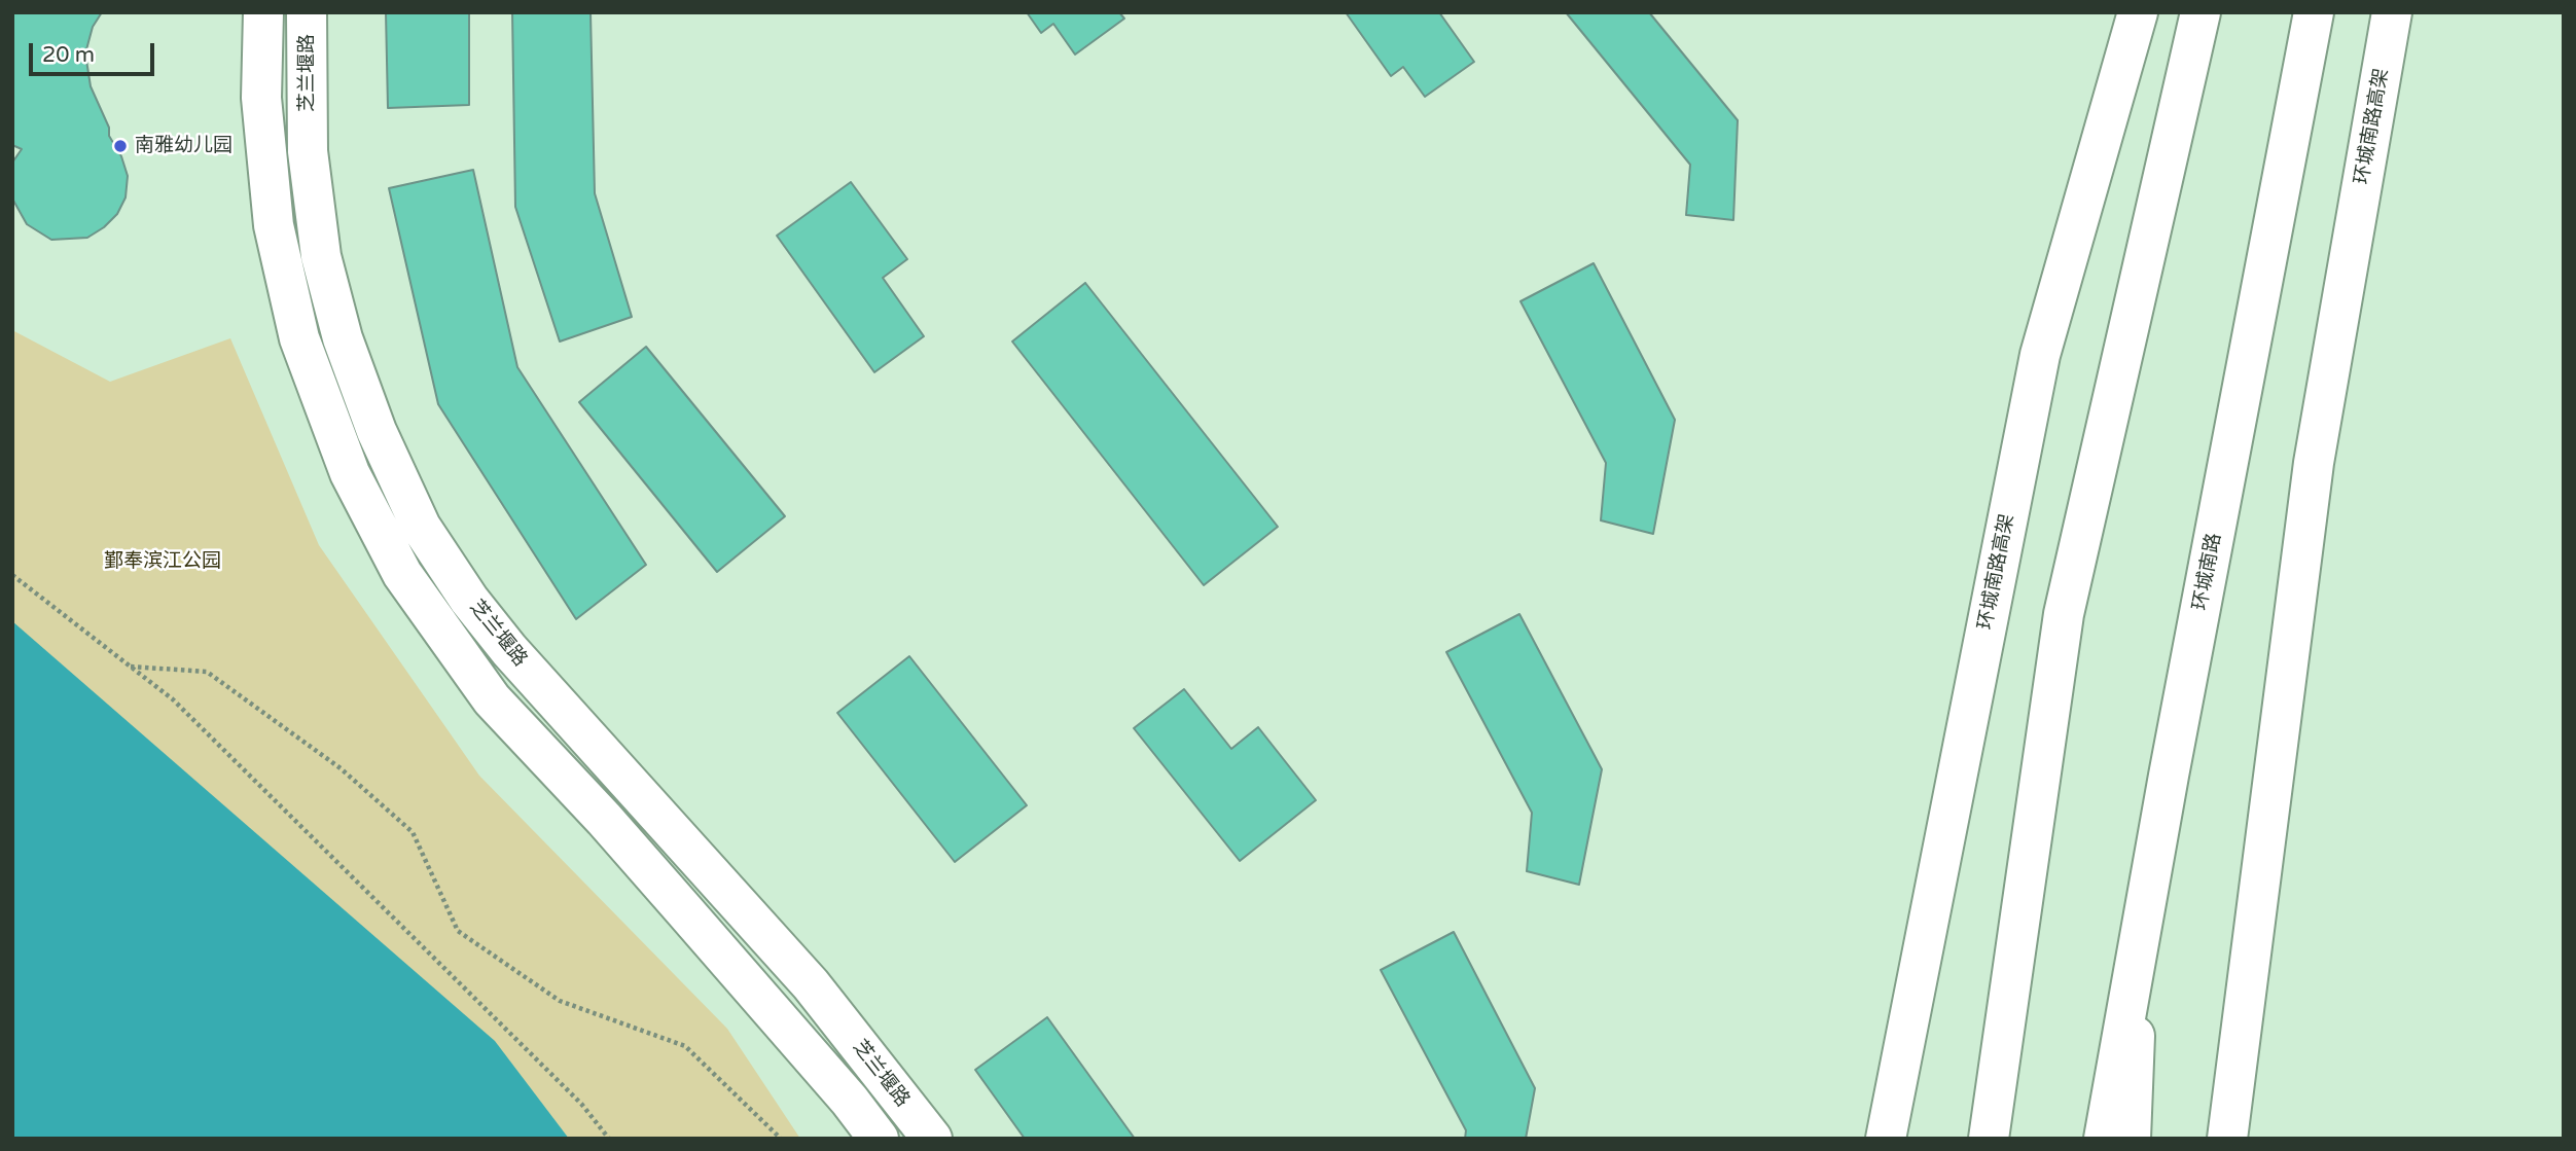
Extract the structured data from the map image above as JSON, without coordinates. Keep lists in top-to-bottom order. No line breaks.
{"streets":{"main road":["芝兰堰路","环城南路高架","环城南路"]},"parks":["鄞奉滨江公园"],"places":["南雅幼儿园"],"scale_bar":"20 m"}
